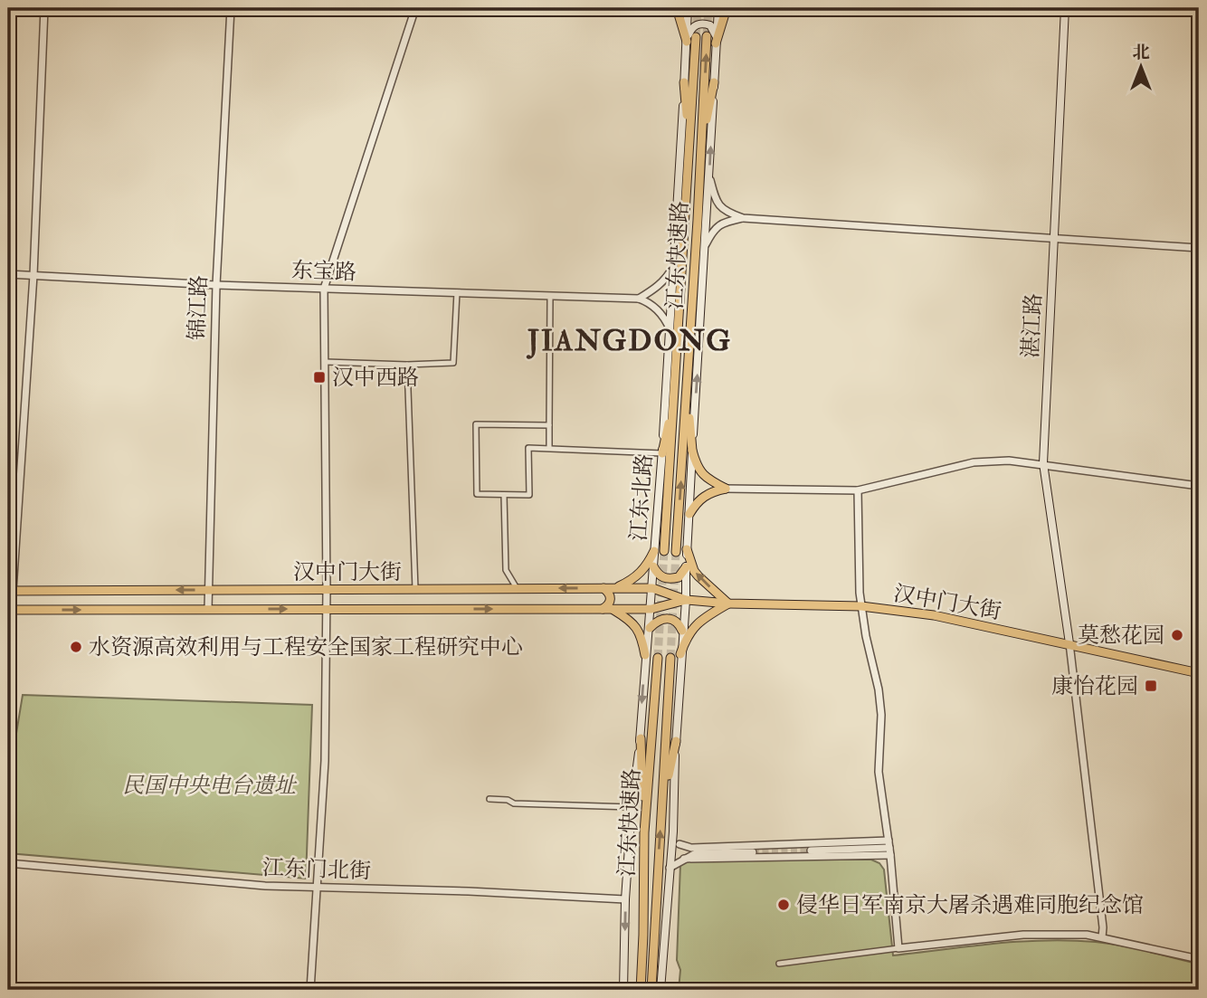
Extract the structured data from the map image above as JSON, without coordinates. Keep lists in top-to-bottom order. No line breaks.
{"streets":{"main road":["江东快速路","湛江路","江东北路","汉中门大街"],"street":["东宝路","锦江路","江东门北街"]},"crossings":[["江东快速路","江东北路"],["东宝路","锦江路"],["锦江路","汉中门大街"],["湛江路","汉中门大街"],["江东北路","汉中门大街"],["江东北路","江东门北街"]],"districts":["JIANGDONG"],"parks":["民国中央电台遗址"],"places":{"transit":["汉中西路","康怡花园"],"other":["莫愁花园","水资源高效利用与工程安全国家工程研究中心","侵华日军南京大屠杀遇难同胞纪念馆"]},"north":"top"}
